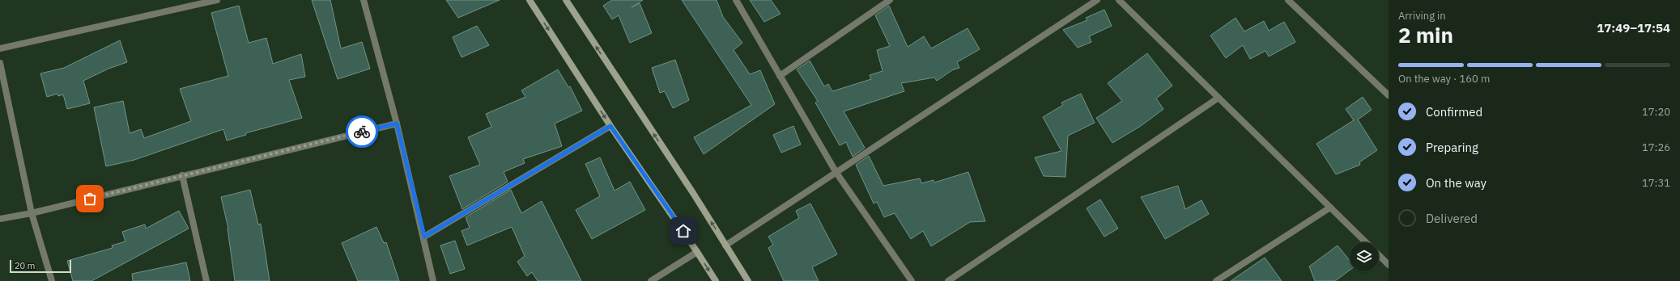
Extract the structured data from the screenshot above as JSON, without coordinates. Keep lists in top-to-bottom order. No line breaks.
{"scale_bar":"20 m","page":{"heading":["2 min","Arriving in","17:49–17:54"],"bar":"On the way · 160 m","list":[["Confirmed","17:20"],["Preparing","17:26"],["On the way","17:31"],"Delivered"],"scale":"20 m"}}
